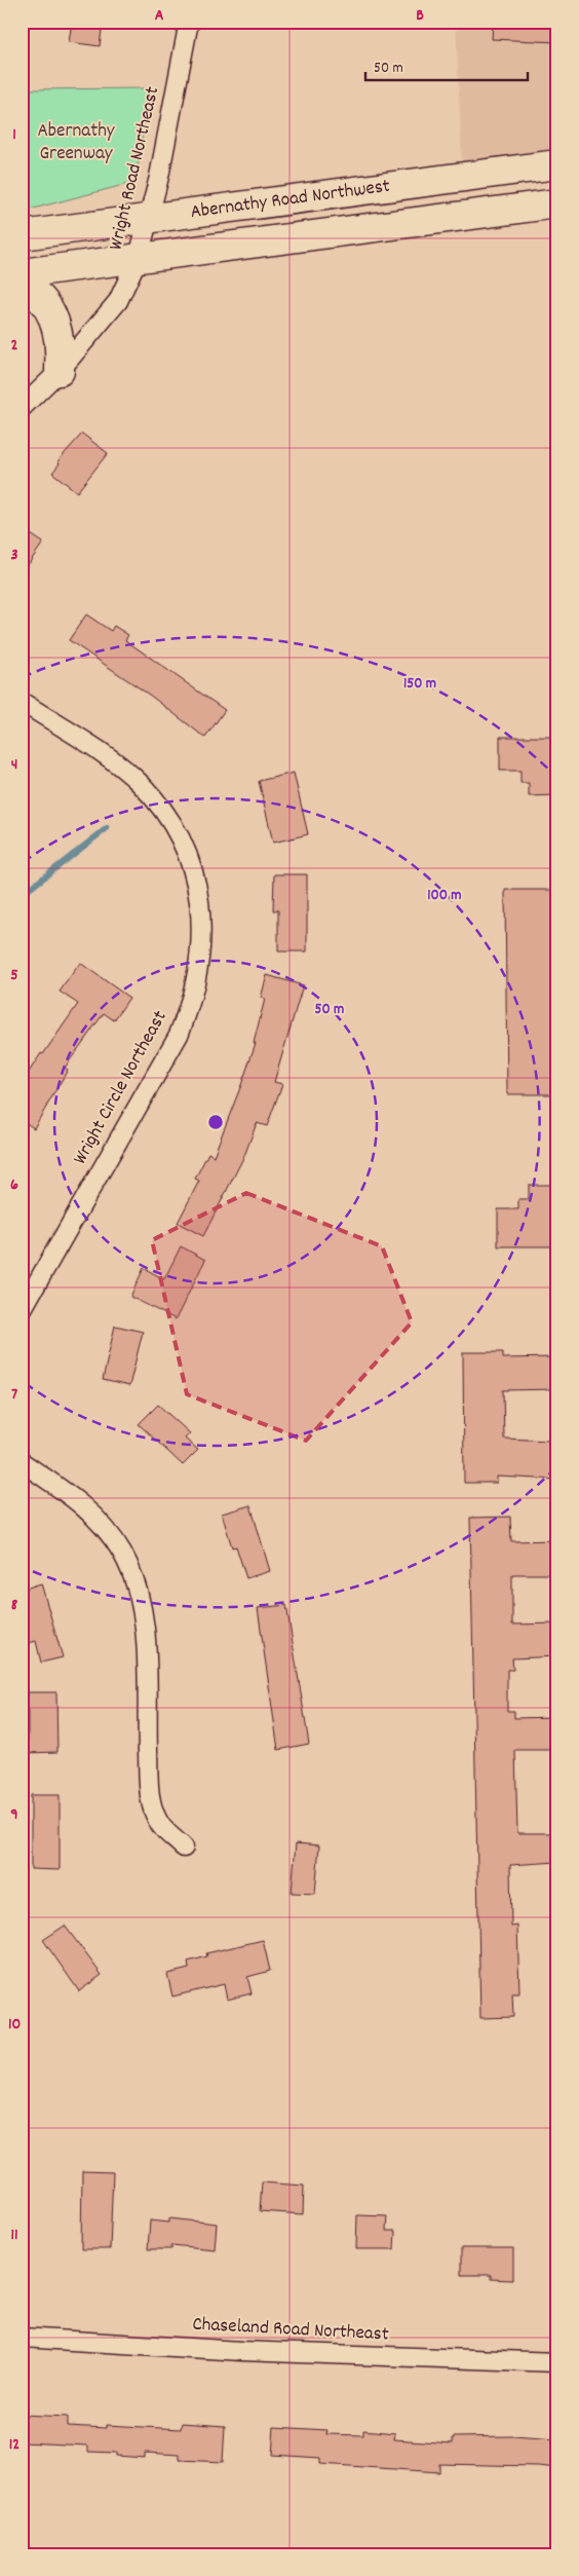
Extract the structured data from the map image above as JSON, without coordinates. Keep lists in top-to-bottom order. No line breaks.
{"streets":{"main road":["Abernathy Road Northwest"],"street":["Wright Road Northeast","Wright Circle Northeast","Chaseland Road Northeast"]},"crossings":[["Wright Road Northeast","Abernathy Road Northwest"]],"parks":["Abernathy Greenway"],"scale_bar":"50 m","grid":{"columns":["A","B"],"rows":["1","2","3","4","5","6","7","8","9","10","11","12"]},"rings":["150 m","100 m","50 m"]}
